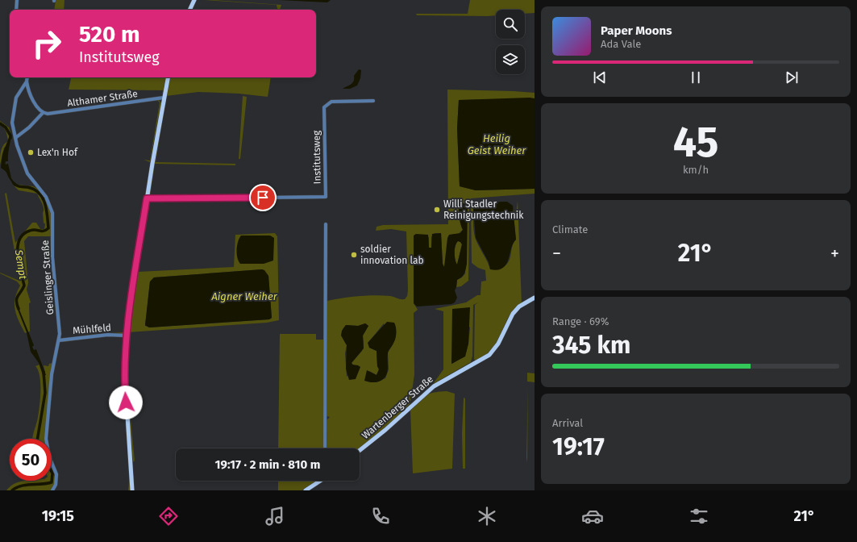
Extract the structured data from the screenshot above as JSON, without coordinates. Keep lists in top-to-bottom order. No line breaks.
{"streets":{"main road":["Wartenberger Straße"],"street":["Althamer Straße","Institutsweg","Geislinger Straße","Mühlfeld"]},"crossings":[["Geislinger Straße","Mühlfeld"]],"water":["Heilig Geist Weiher","Sempt","Aigner Weiher"],"places":["Lex'n Hof","Willi Stadler Reinigungstechnik","soldier innovation lab"],"page":{"turn":["520 m","Institutsweg"],"song":["Paper Moons","Ada Vale"],"tile":[["45","km/h"],"Climate",["Range · 69%","345 km"],["Arrival","19:17"]],"heat":["−","21°","+"],"limit":"50","trip":"19:17 · 2 min · 810 m","tabs":["19:15","21°"]}}
